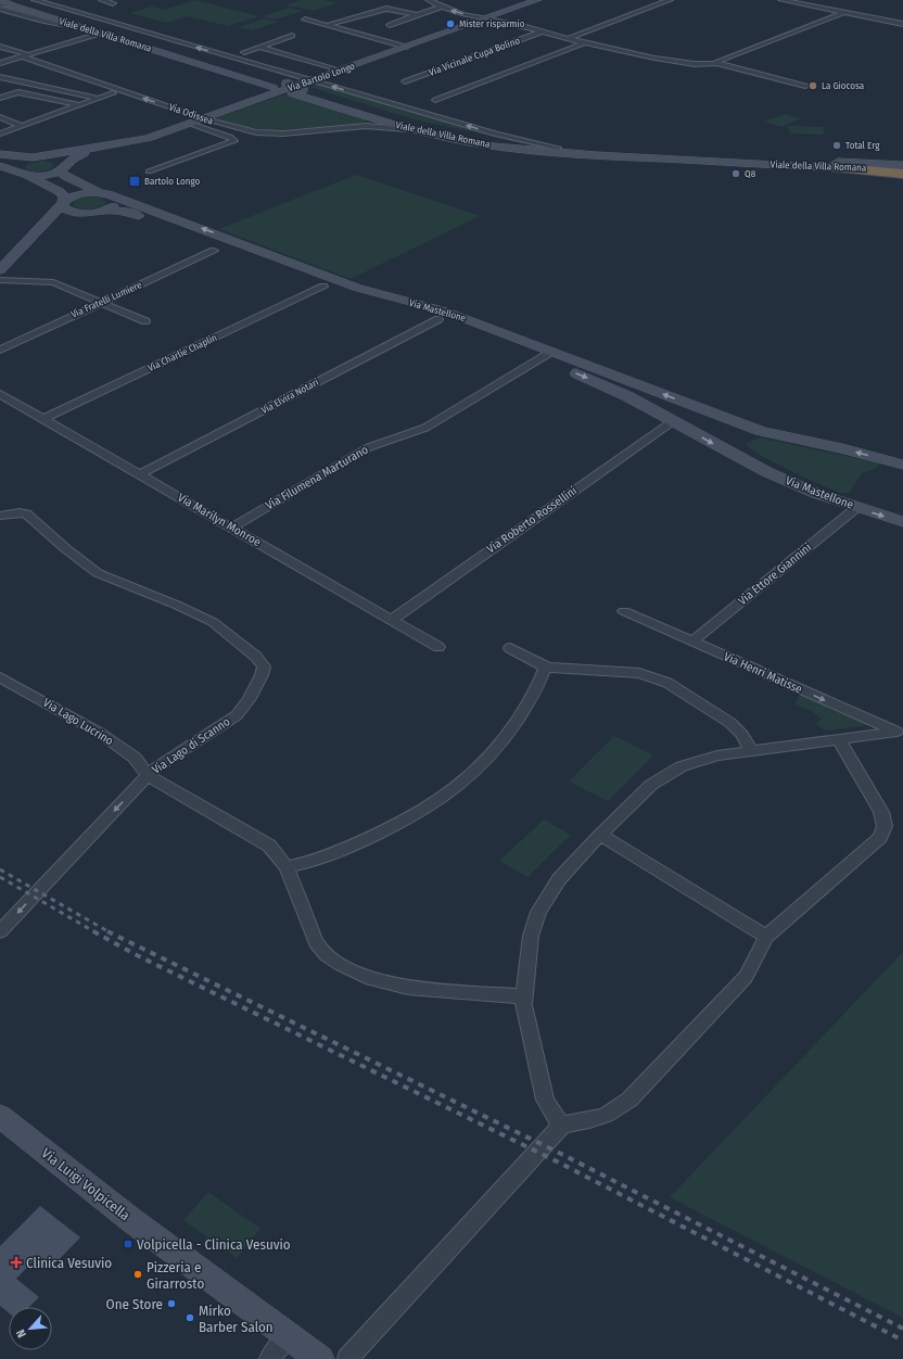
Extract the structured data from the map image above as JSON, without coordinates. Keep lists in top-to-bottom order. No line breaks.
{"streets":{"street":["Viale della Villa Romana","Via Vicinale Cupa Bolino","Via Bartolo Longo","Via Odissea","Via Fratelli Lumiere","Via Mastellone","Via Charlie Chaplin","Via Elvira Notari","Via Filumena Marturano","Via Marilyn Monroe","Via Roberto Rossellini","Via Ettore Giannini","Via Henri Matisse","Via Lago Lucrino","Via Lago di Scanno","Via Luigi Volpicella"]},"crossings":[["Viale della Villa Romana","Via Bartolo Longo"],["Viale della Villa Romana","Via Odissea"],["Via Vicinale Cupa Bolino","Via Bartolo Longo"],["Via Bartolo Longo","Via Odissea"],["Via Mastellone","Via Charlie Chaplin"],["Via Mastellone","Via Elvira Notari"],["Via Mastellone","Via Filumena Marturano"],["Via Mastellone","Via Roberto Rossellini"],["Via Mastellone","Via Ettore Giannini"],["Via Charlie Chaplin","Via Marilyn Monroe"],["Via Elvira Notari","Via Marilyn Monroe"],["Via Filumena Marturano","Via Marilyn Monroe"],["Via Marilyn Monroe","Via Roberto Rossellini"],["Via Ettore Giannini","Via Henri Matisse"],["Via Lago Lucrino","Via Lago di Scanno"]],"places":{"other":["Mister risparmio","La Giocosa","Total Erg","Q8","Pizzeria e Girarrosto","One Store","Mirko Barber Salon"],"transit":["Bartolo Longo","Volpicella - Clinica Vesuvio"],"health":["Clinica Vesuvio"]},"north":"bottom left"}
